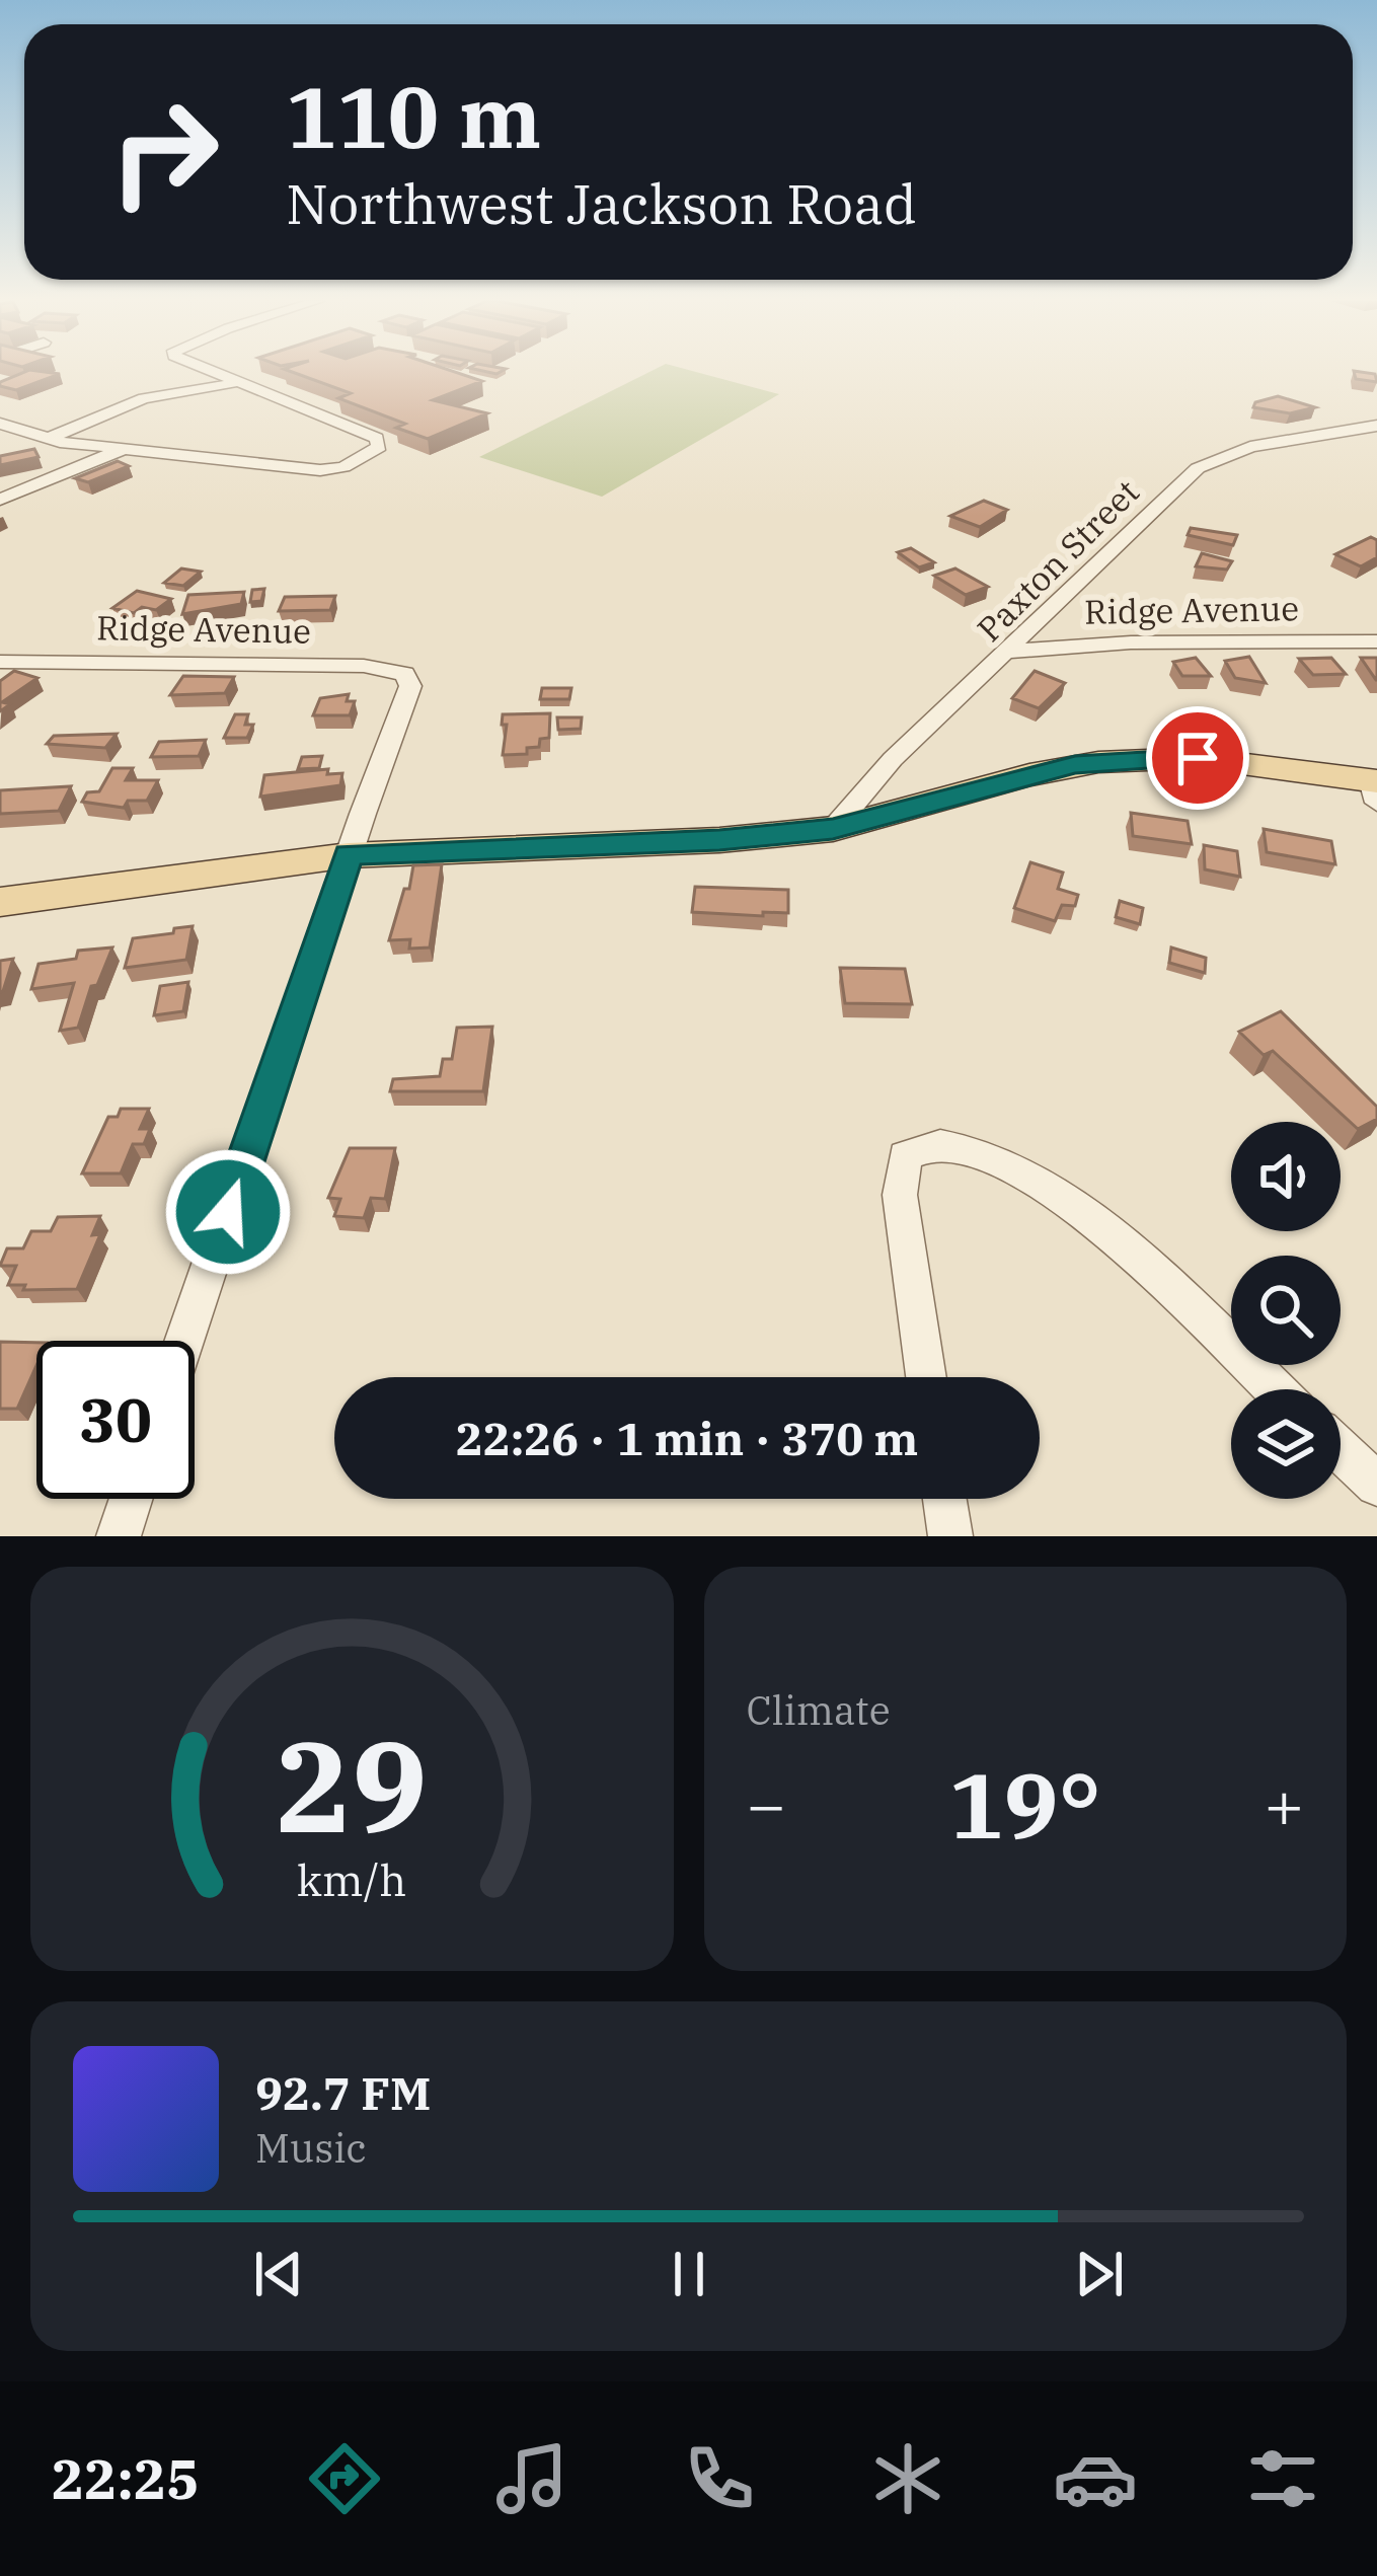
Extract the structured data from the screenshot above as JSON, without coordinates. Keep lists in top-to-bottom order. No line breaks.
{"streets":{"street":["Paxton Street","Ridge Avenue"]},"crossings":[["Paxton Street","Ridge Avenue"]],"page":{"turn":["110 m","Northwest Jackson Road"],"limit":"30","trip":"22:26 · 1 min · 370 m","tile":"Climate","heat":["−","19°","+"],"song":["92.7 FM","Music"],"tabs":"22:25","gauge":["29","km/h"]}}
